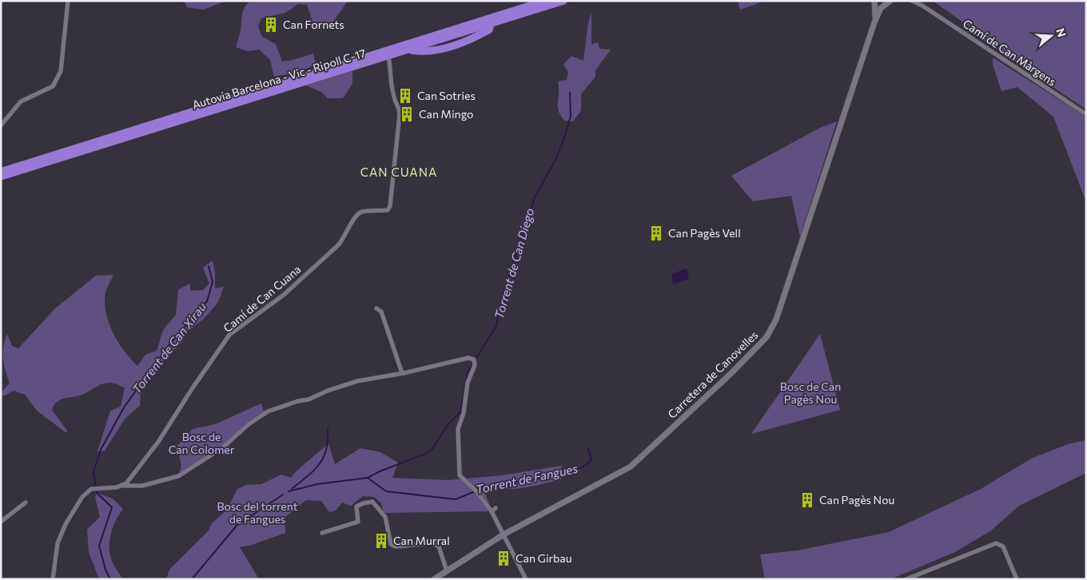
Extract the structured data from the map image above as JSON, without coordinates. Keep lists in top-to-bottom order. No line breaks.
{"streets":{"highway":["Autovia Barcelona - Vic - Ripoll C-17"],"street":["Camí de Can Màrgens","Camí de Can Cuana","Carretera de Canovelles"]},"crossings":[["Autovia Barcelona - Vic - Ripoll C-17","Camí de Can Cuana"]],"districts":["CAN CUANA"],"water":["Torrent de Can Diego","Torrent de Can Xirau","Torrent de Fangues"],"parks":["Bosc de Can Pagès Nou","Bosc de Can Colomer","Bosc del torrent de Fangues"],"places":{"building":["Can Fornets","Can Sotries","Can Mingo","Can Pagès Vell","Can Pagès Nou","Can Murral","Can Girbau"]},"north":"right"}
